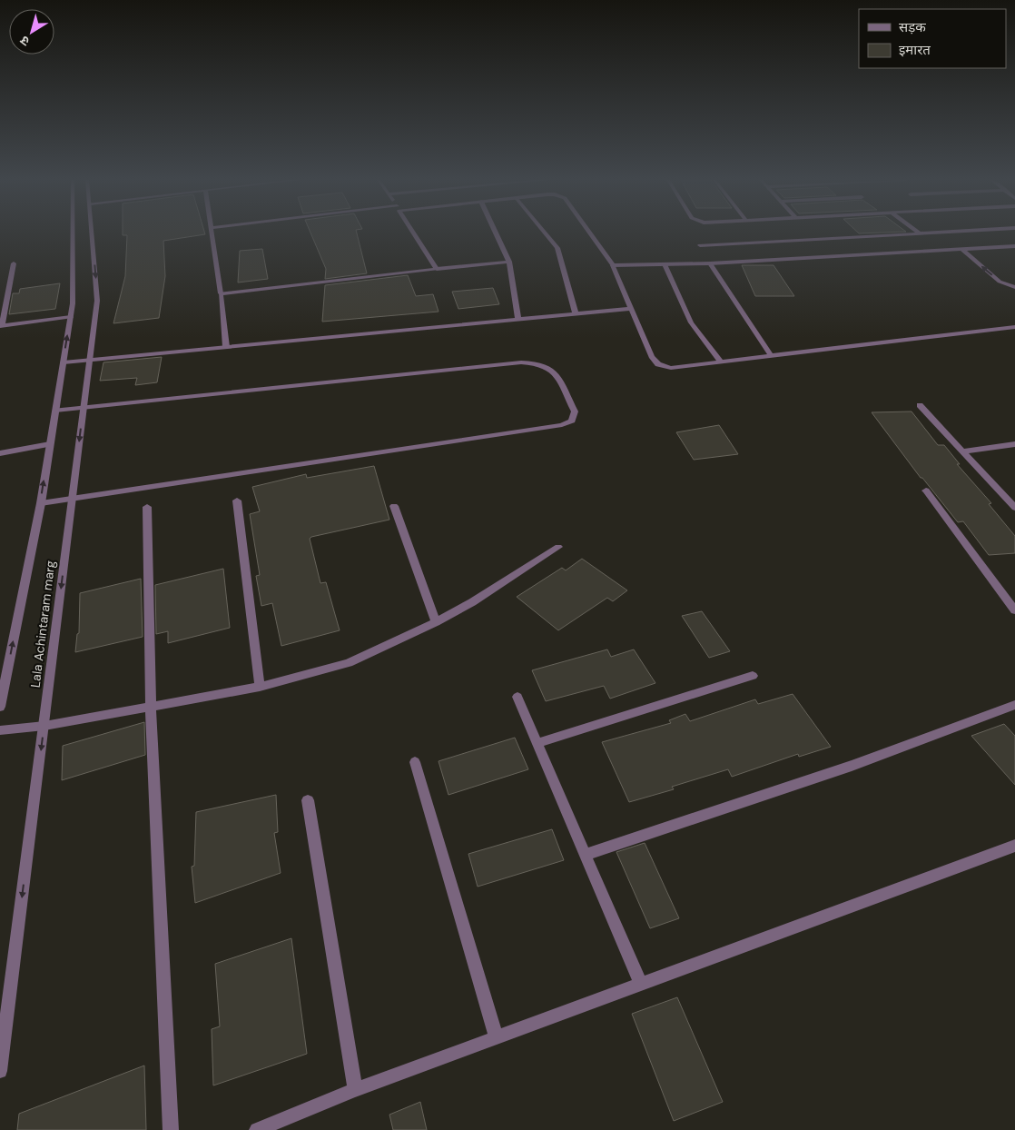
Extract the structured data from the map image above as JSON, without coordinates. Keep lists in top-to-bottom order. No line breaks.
{"streets":{"street":["Lala Achintaram marg"]},"legend":["सड़क","इमारत"],"north":"bottom left"}
